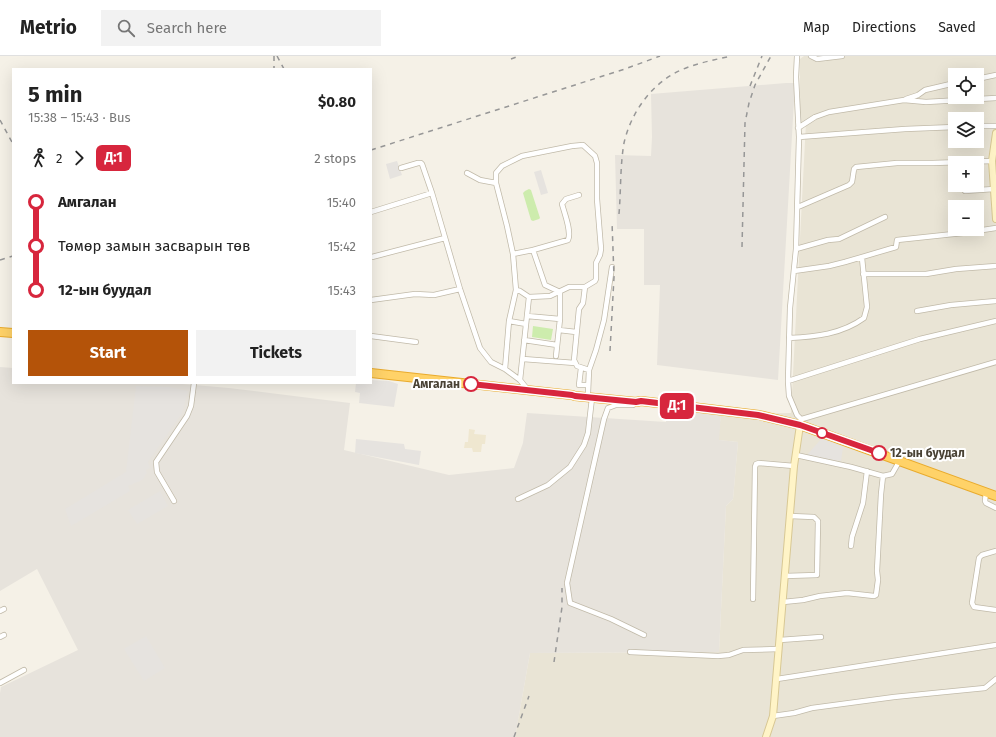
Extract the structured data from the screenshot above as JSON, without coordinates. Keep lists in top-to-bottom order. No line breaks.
{"places":["Амгалан","12-ын буудал"],"lines":["bus line Д:1"],"page":{"header":"Metrio","search":"Search here","nav":["Map","Directions","Saved"],"on_map":"Д:1","map_buttons":["+","−"],"heading":["5 min","15:38 – 15:43 · Bus","$0.80"],"legs":["2","Д:1","2 stops"],"list":[{"name":"Амгалан","value":"15:40"},{"name":"Төмөр замын засварын төв","value":"15:42"},{"name":"12-ын буудал","value":"15:43"}],"buttons":["Start","Tickets"]}}
